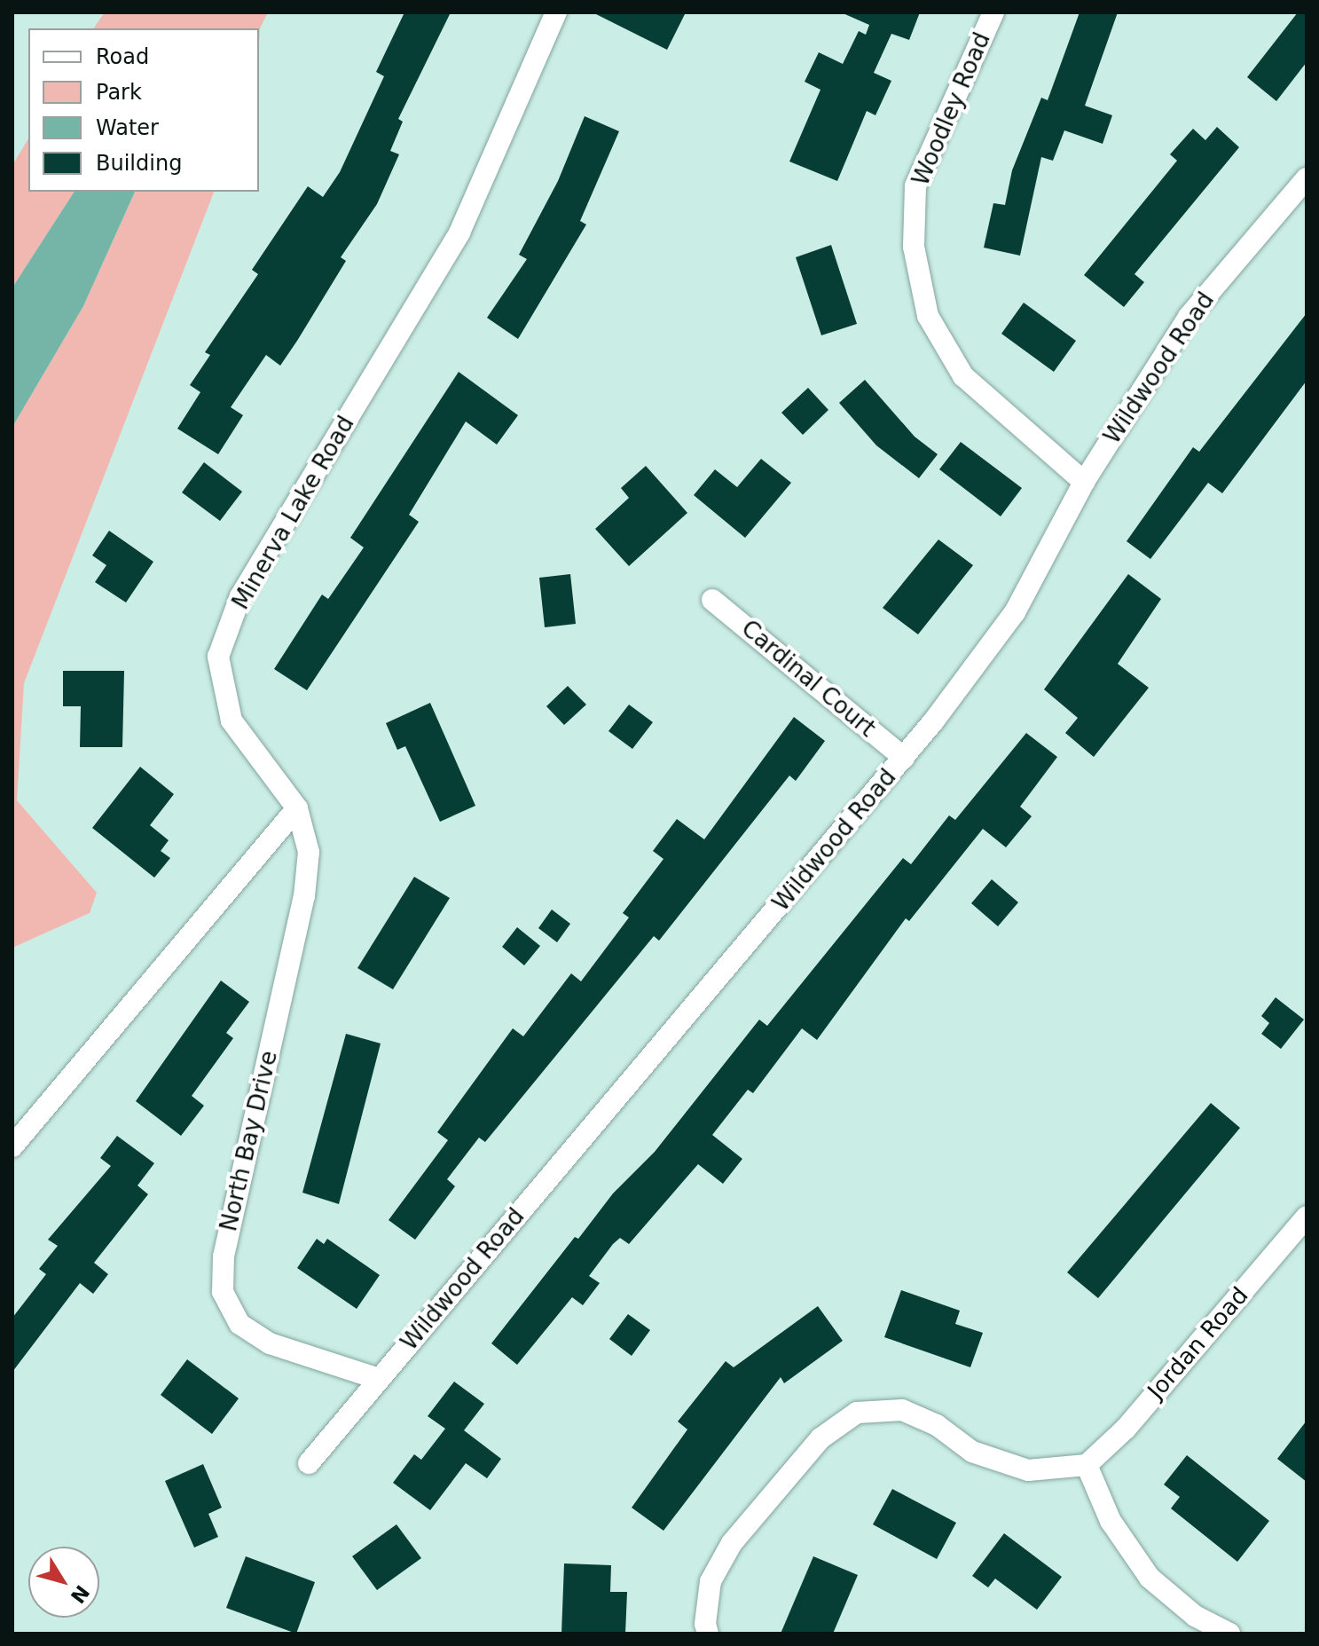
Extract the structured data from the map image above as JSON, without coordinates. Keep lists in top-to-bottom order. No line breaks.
{"streets":{"street":["Woodley Road","Wildwood Road","Minerva Lake Road","Cardinal Court","North Bay Drive","Jordan Road"]},"crossings":[["Woodley Road","Wildwood Road"],["Wildwood Road","Cardinal Court"],["Wildwood Road","North Bay Drive"],["Minerva Lake Road","North Bay Drive"]],"legend":["Road","Park","Water","Building"],"north":"bottom right"}
